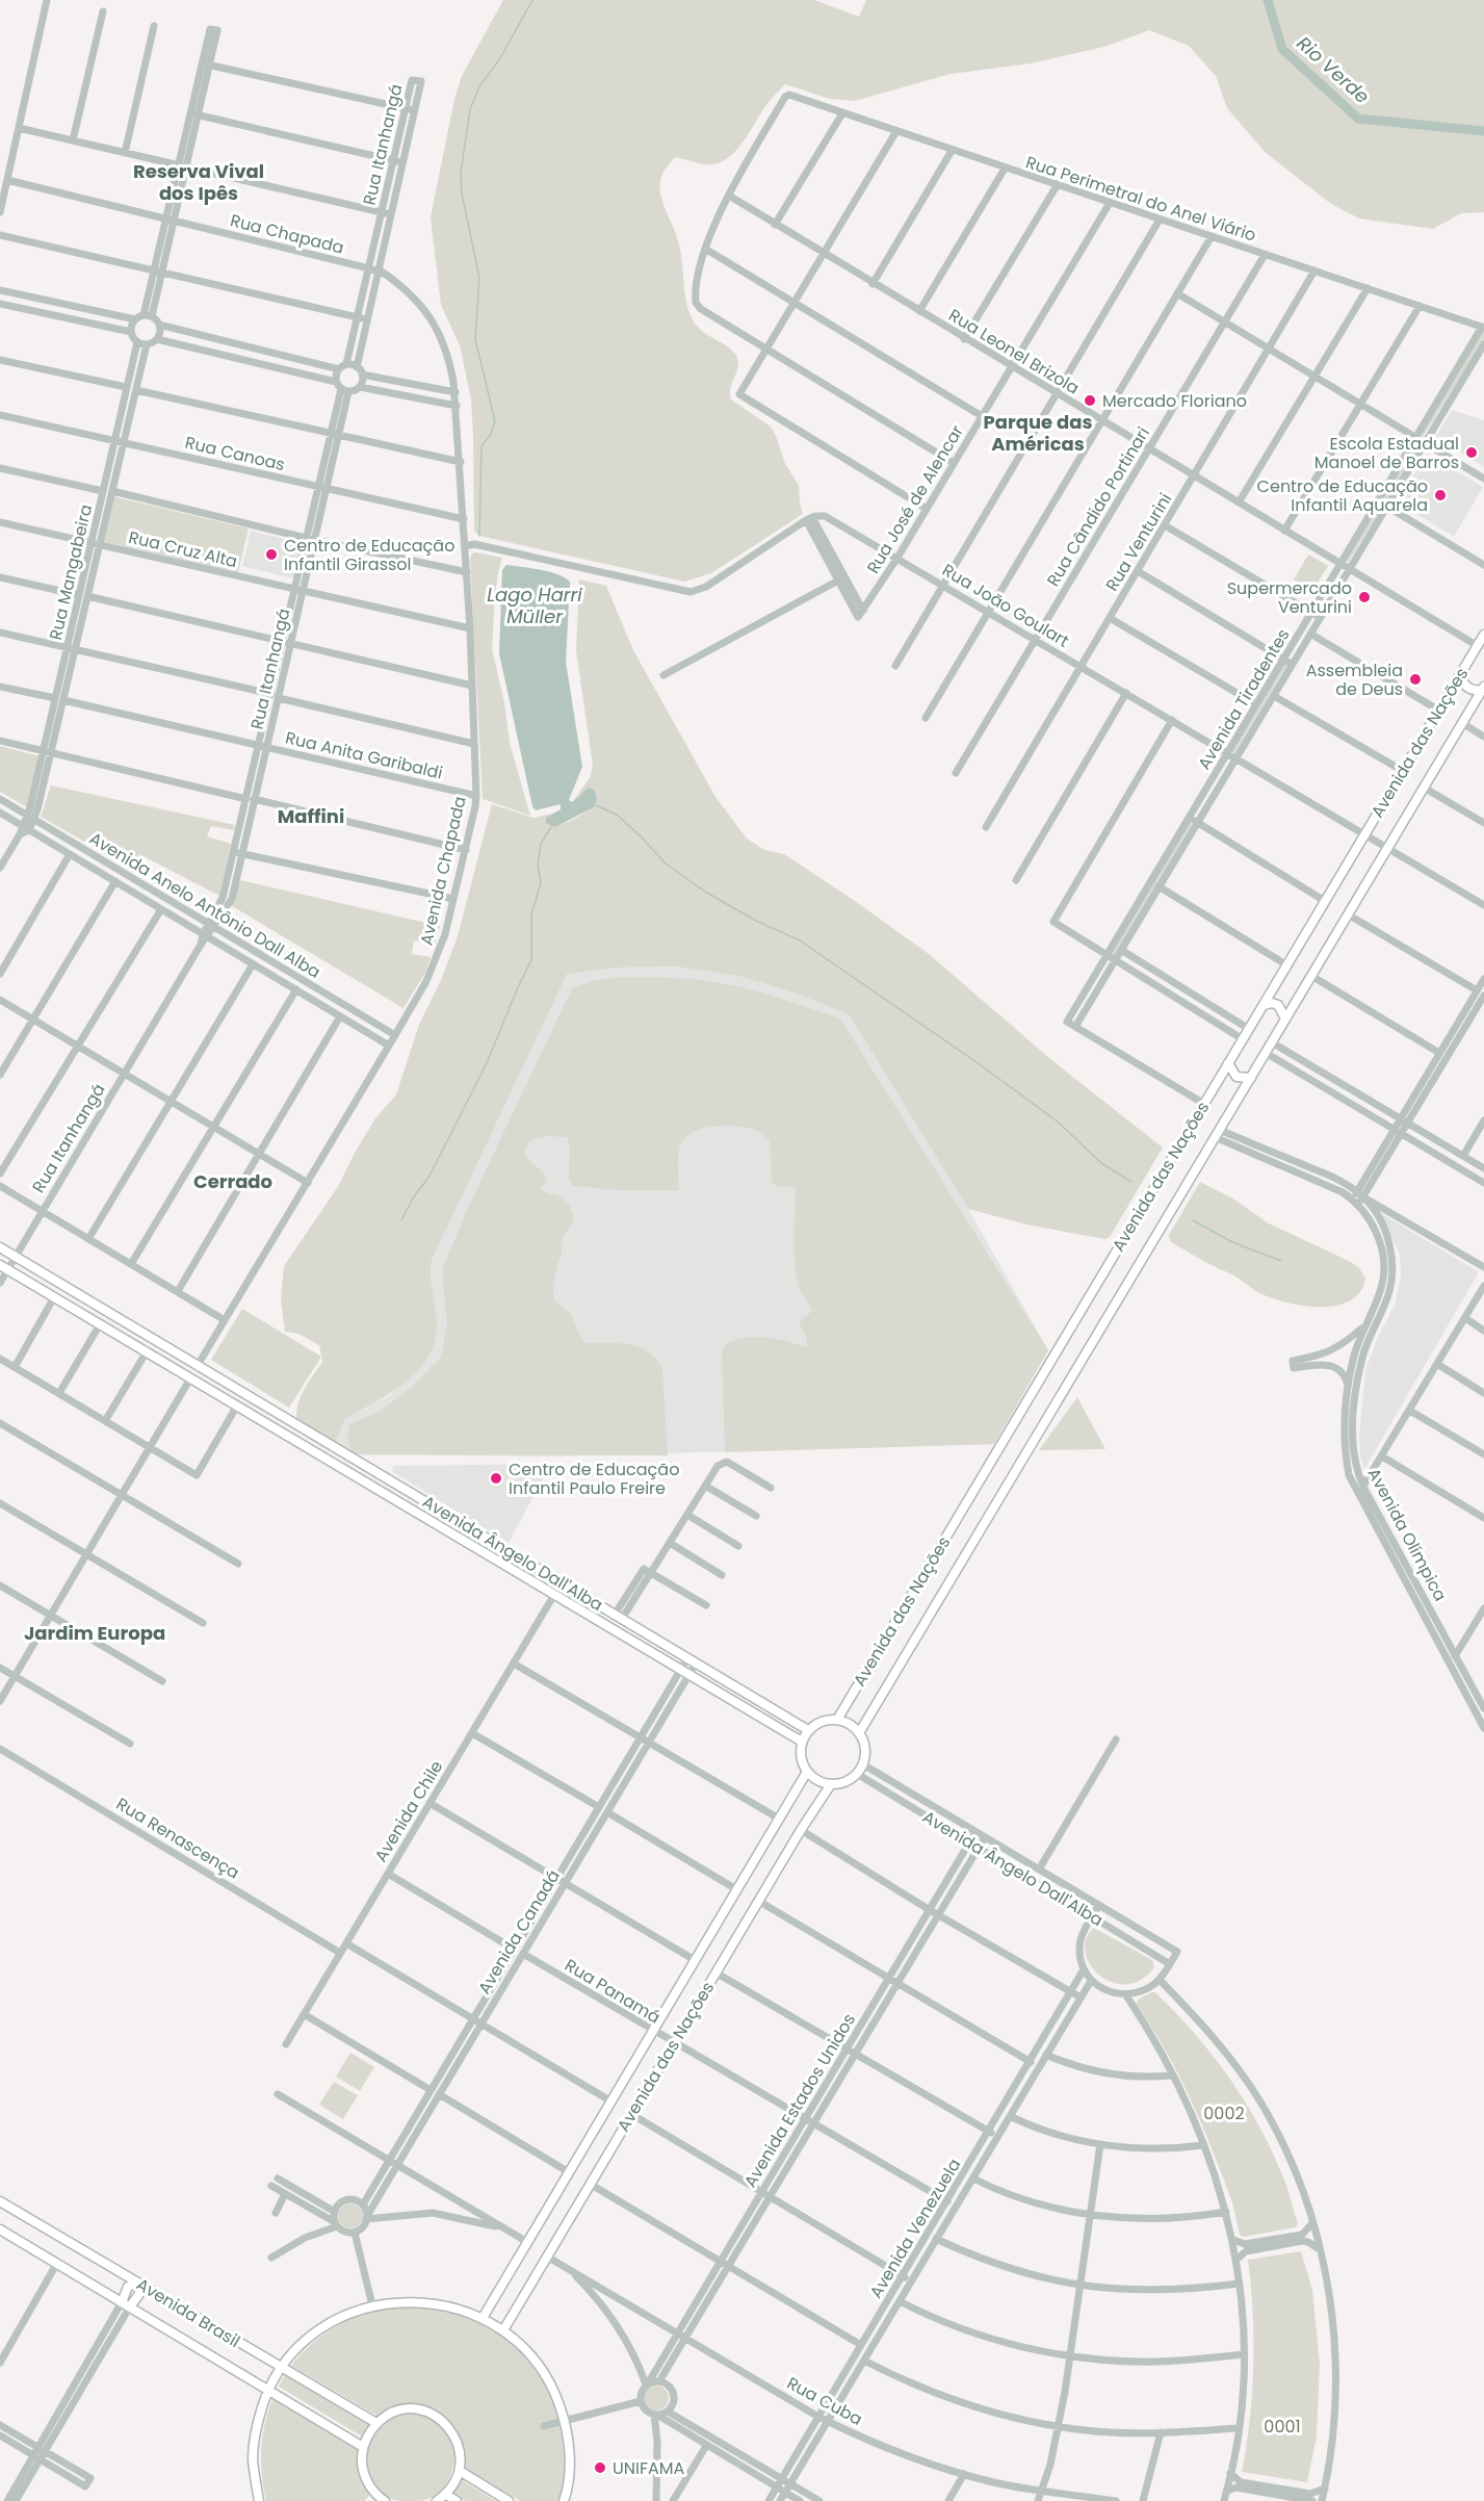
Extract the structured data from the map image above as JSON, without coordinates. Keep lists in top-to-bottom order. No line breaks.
{"streets":{"main road":["Avenida das Nações","Avenida Ângelo Dall'Alba","Avenida Brasil"],"street":["Rua Itanhangá","Rua Perimetral do Anel Viário","Rua Chapada","Rua Leonel Brizola","Rua Canoas","Rua José de Alencar","Rua Cândido Portinari","Rua Venturini","Rua Cruz Alta","Rua Mangabeira","Rua João Goulart","Avenida Tiradentes","Rua Anita Garibaldi","Avenida Chapada","Avenida Anelo Antônio Dall Alba","Avenida Olímpica","Avenida Chile","Rua Renascença","Avenida Canadá","Rua Panamá","Avenida Estados Unidos","Avenida Venezuela","Rua Cuba"]},"crossings":[["Rua Itanhangá","Rua Chapada"],["Rua Itanhangá","Rua Canoas"],["Rua Itanhangá","Rua Cruz Alta"],["Rua Itanhangá","Rua Anita Garibaldi"],["Rua Itanhangá","Avenida Chapada"],["Rua Itanhangá","Avenida Anelo Antônio Dall Alba"],["Rua Itanhangá","Avenida Ângelo Dall'Alba"],["Rua Perimetral do Anel Viário","Rua Leonel Brizola"],["Rua Perimetral do Anel Viário","Rua José de Alencar"],["Rua Perimetral do Anel Viário","Rua Cândido Portinari"],["Rua Perimetral do Anel Viário","Rua Venturini"],["Rua Perimetral do Anel Viário","Avenida Tiradentes"],["Rua Chapada","Avenida Chapada"],["Rua Leonel Brizola","Rua José de Alencar"],["Rua Leonel Brizola","Rua Cândido Portinari"],["Rua Leonel Brizola","Rua Venturini"],["Rua Leonel Brizola","Avenida Tiradentes"],["Rua Leonel Brizola","Avenida das Nações"],["Rua Canoas","Rua Mangabeira"],["Rua Canoas","Avenida Chapada"],["Rua José de Alencar","Rua João Goulart"],["Rua Cândido Portinari","Rua João Goulart"],["Rua Venturini","Rua João Goulart"],["Rua Cruz Alta","Rua Mangabeira"],["Rua Cruz Alta","Avenida Chapada"],["Rua Mangabeira","Rua Anita Garibaldi"],["Rua Mangabeira","Avenida Anelo Antônio Dall Alba"],["Rua João Goulart","Avenida Tiradentes"],["Rua João Goulart","Avenida das Nações"],["Avenida das Nações","Avenida Olímpica"],["Avenida das Nações","Avenida Ângelo Dall'Alba"],["Avenida das Nações","Rua Panamá"],["Avenida das Nações","Rua Cuba"],["Rua Anita Garibaldi","Avenida Chapada"],["Avenida Chapada","Avenida Anelo Antônio Dall Alba"],["Avenida Chapada","Avenida Ângelo Dall'Alba"],["Avenida Ângelo Dall'Alba","Avenida Chile"],["Avenida Ângelo Dall'Alba","Avenida Canadá"],["Avenida Ângelo Dall'Alba","Avenida Estados Unidos"],["Avenida Chile","Rua Renascença"],["Avenida Canadá","Rua Panamá"],["Rua Panamá","Avenida Estados Unidos"],["Rua Panamá","Avenida Venezuela"],["Avenida Estados Unidos","Rua Cuba"],["Avenida Venezuela","Rua Cuba"]],"districts":["Reserva Vival dos Ipês","Parque das Américas","Maffini","Cerrado","Jardim Europa"],"water":["Rio Verde","Lago Harri Müller"],"parks":["0002","0001"],"places":["Mercado Floriano","Escola Estadual Manoel de Barros","Centro de Educação Infantil Aquarela","Centro de Educação Infantil Girassol","Supermercado Venturini","Assembleia de Deus","Centro de Educação Infantil Paulo Freire","UNIFAMA"]}
